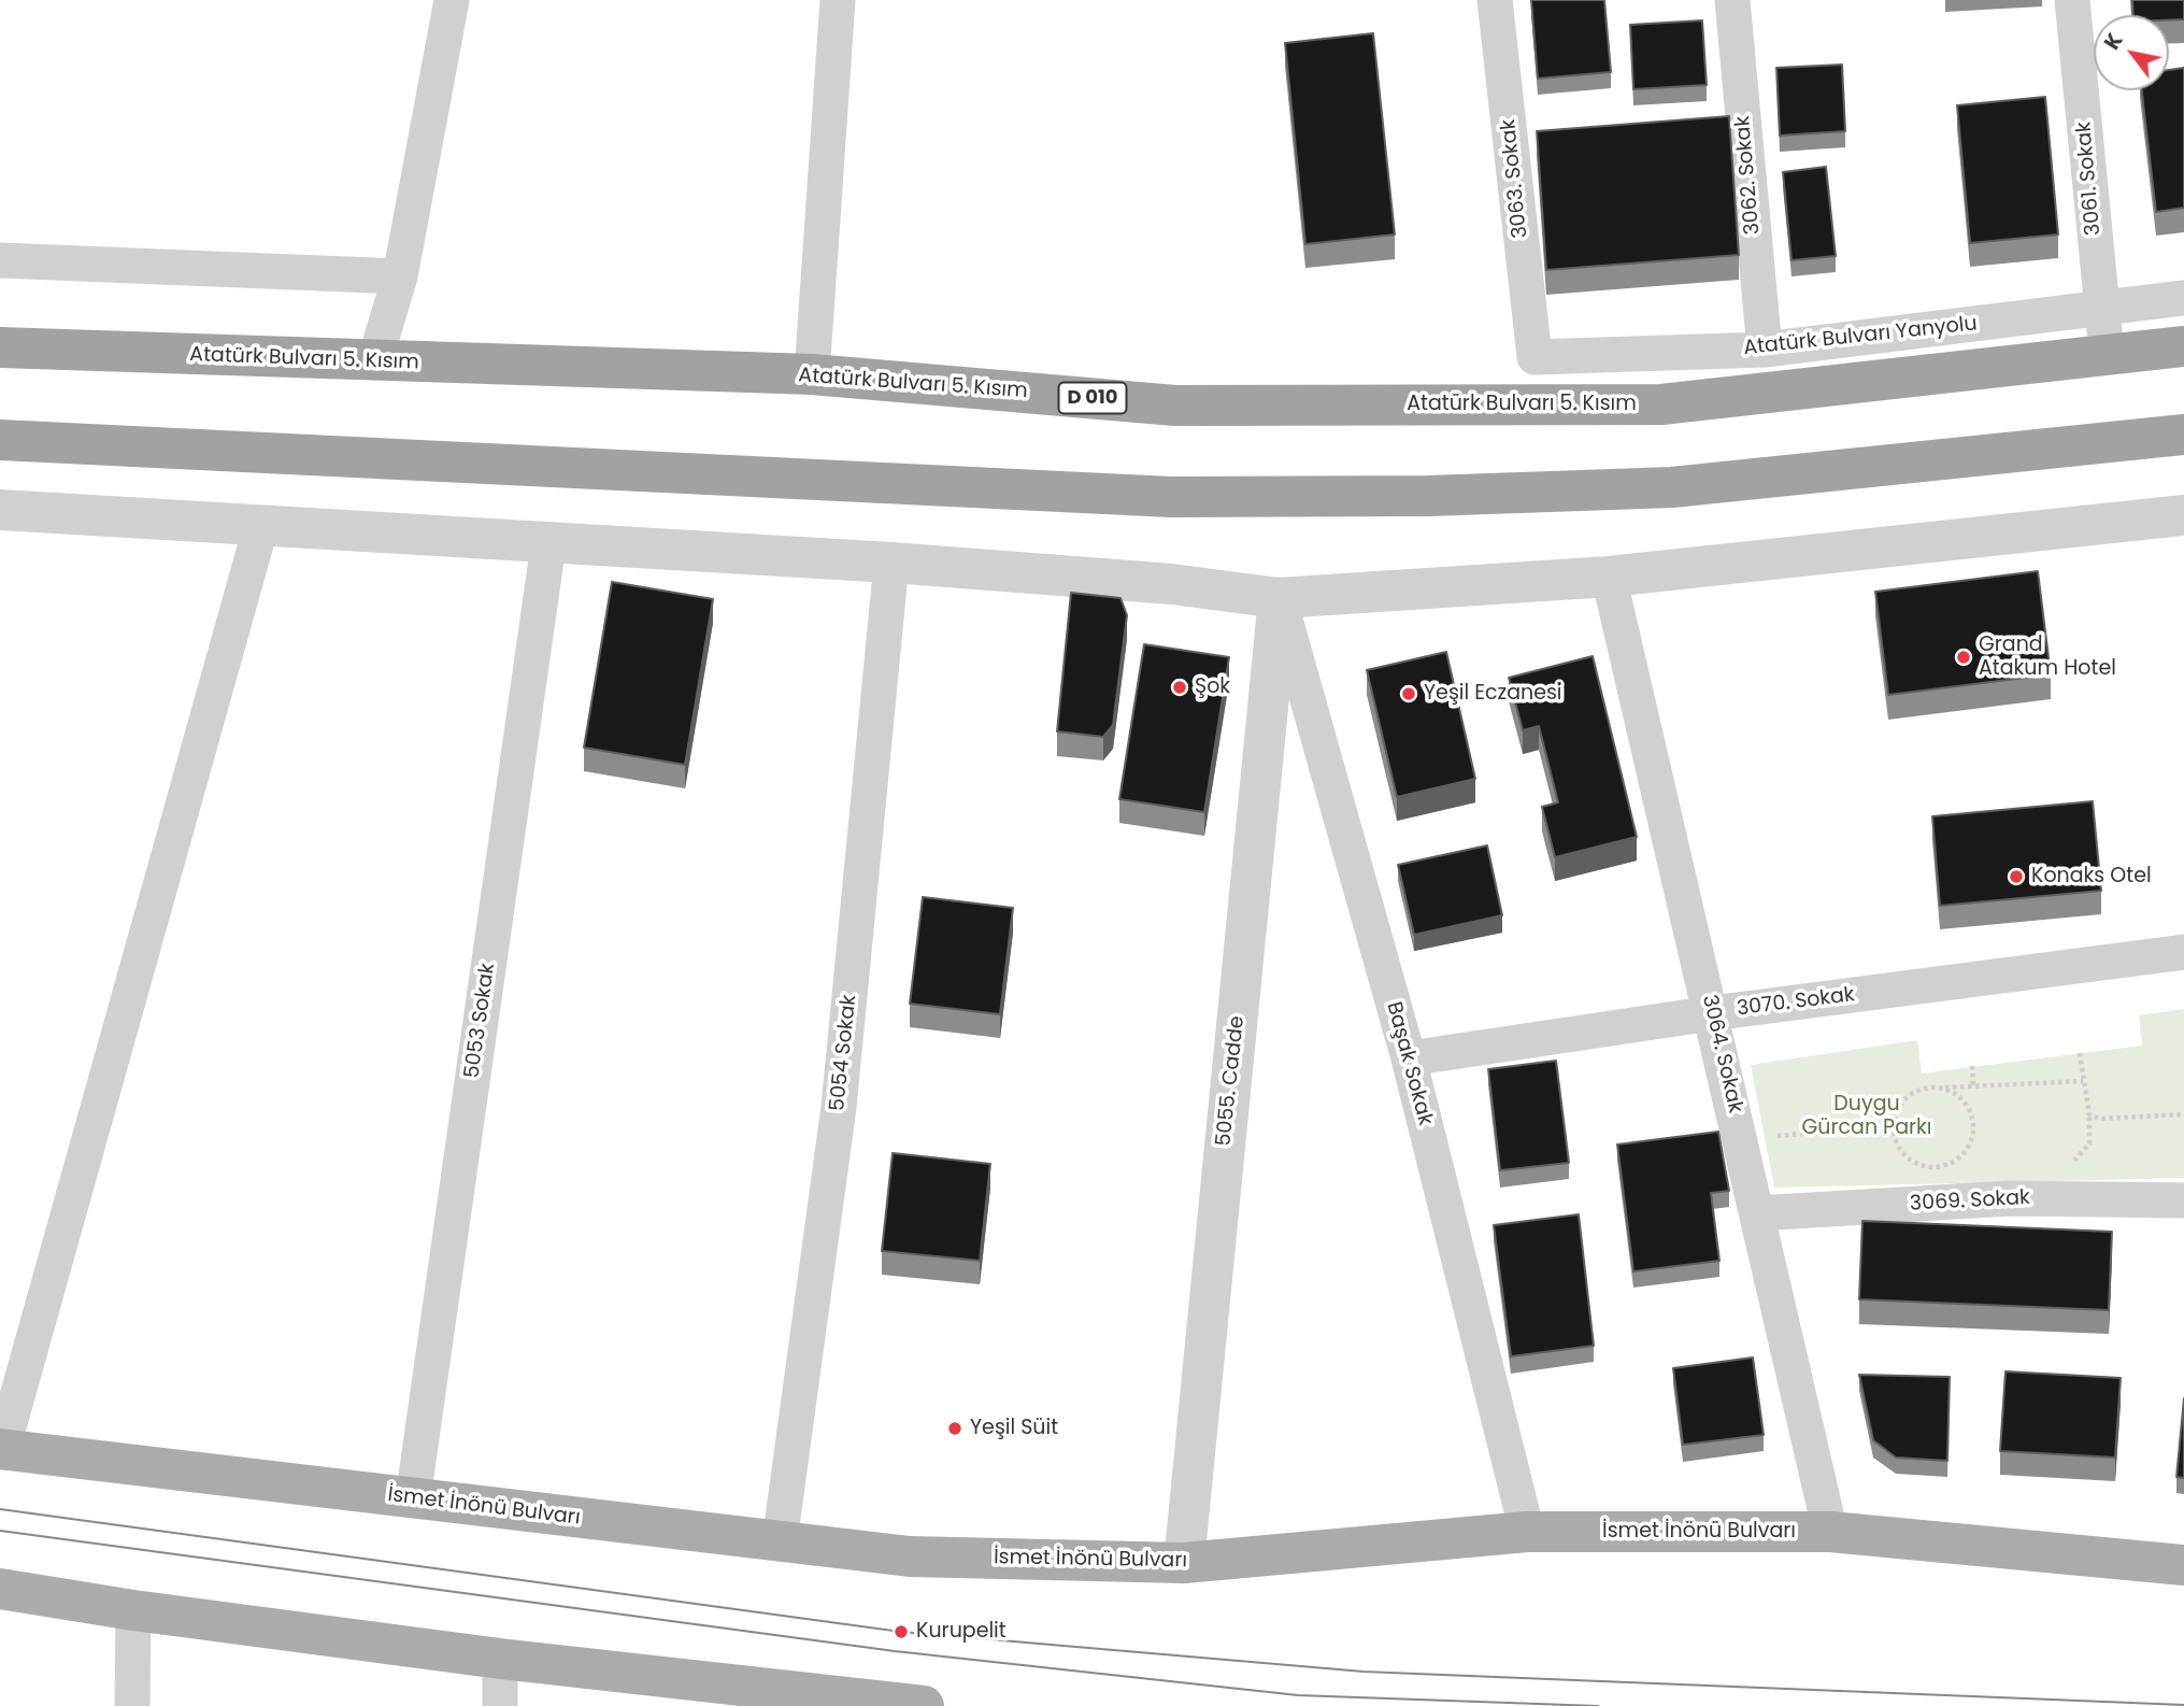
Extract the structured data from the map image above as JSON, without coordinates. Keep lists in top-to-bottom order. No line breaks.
{"streets":{"highway":["Atatürk Bulvarı 5. Kısım","D 010"],"main road":["İsmet İnönü Bulvarı"],"street":["3062. Sokak","3063. Sokak","3061. Sokak","Atatürk Bulvarı Yanyolu","3070. Sokak","5053 Sokak","5054 Sokak","3064. Sokak","Başak Sokak","5055. Cadde","3069. Sokak"]},"crossings":[["3062. Sokak","Atatürk Bulvarı Yanyolu"],["3063. Sokak","Atatürk Bulvarı Yanyolu"],["3061. Sokak","Atatürk Bulvarı Yanyolu"],["3061. Sokak","Atatürk Bulvarı 5. Kısım"],["3070. Sokak","3064. Sokak"],["3070. Sokak","Başak Sokak"],["5053 Sokak","İsmet İnönü Bulvarı"],["5054 Sokak","İsmet İnönü Bulvarı"],["3064. Sokak","3069. Sokak"],["3064. Sokak","İsmet İnönü Bulvarı"],["Başak Sokak","5055. Cadde"],["Başak Sokak","İsmet İnönü Bulvarı"],["5055. Cadde","İsmet İnönü Bulvarı"]],"parks":["Duygu Gürcan Parkı"],"places":["Grand Atakum Hotel","Şok","Yeşil Eczanesi","Konaks Otel","Yeşil Süit","Kurupelit"],"north":"top left"}
